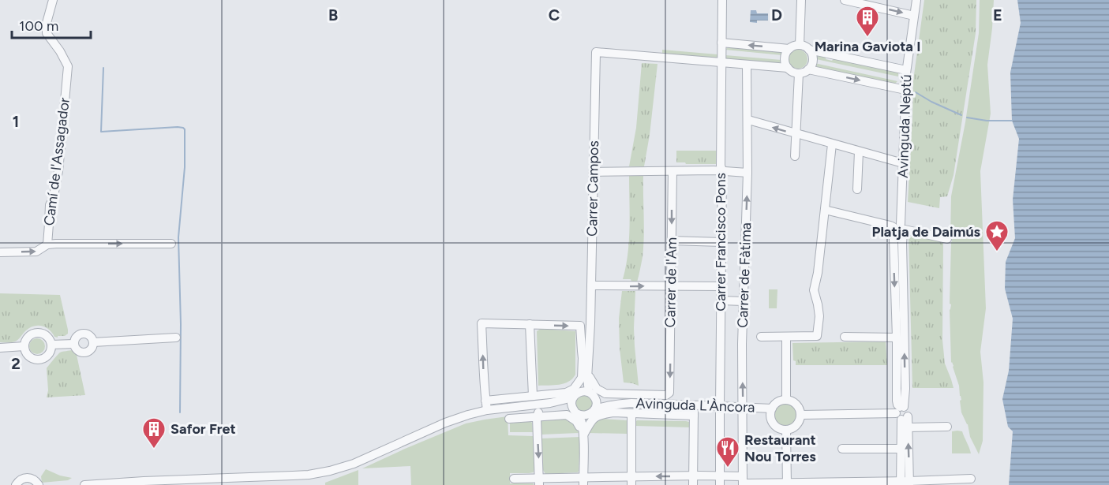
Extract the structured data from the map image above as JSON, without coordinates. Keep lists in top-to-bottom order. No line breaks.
{"streets":{"street":["Avinguda Neptú","Camí de l'Assagador","Carrer Campos","Carrer Francisco Pons","Carrer de Fàtima","Carrer de l'Am","Avinguda L'Àncora"]},"crossings":[["Carrer Campos","Carrer Francisco Pons"],["Carrer Francisco Pons","Avinguda L'Àncora"],["Carrer de Fàtima","Avinguda L'Àncora"]],"one_way":["Carrer de Fàtima"],"places":{"building":["Marina Gaviota I","Safor Fret"],"place":["Platja de Daimús"],"restaurant":["Restaurant Nou Torres"]},"scale_bar":"100 m","grid":{"columns":["B","C","D","E"],"rows":["1","2"]}}
